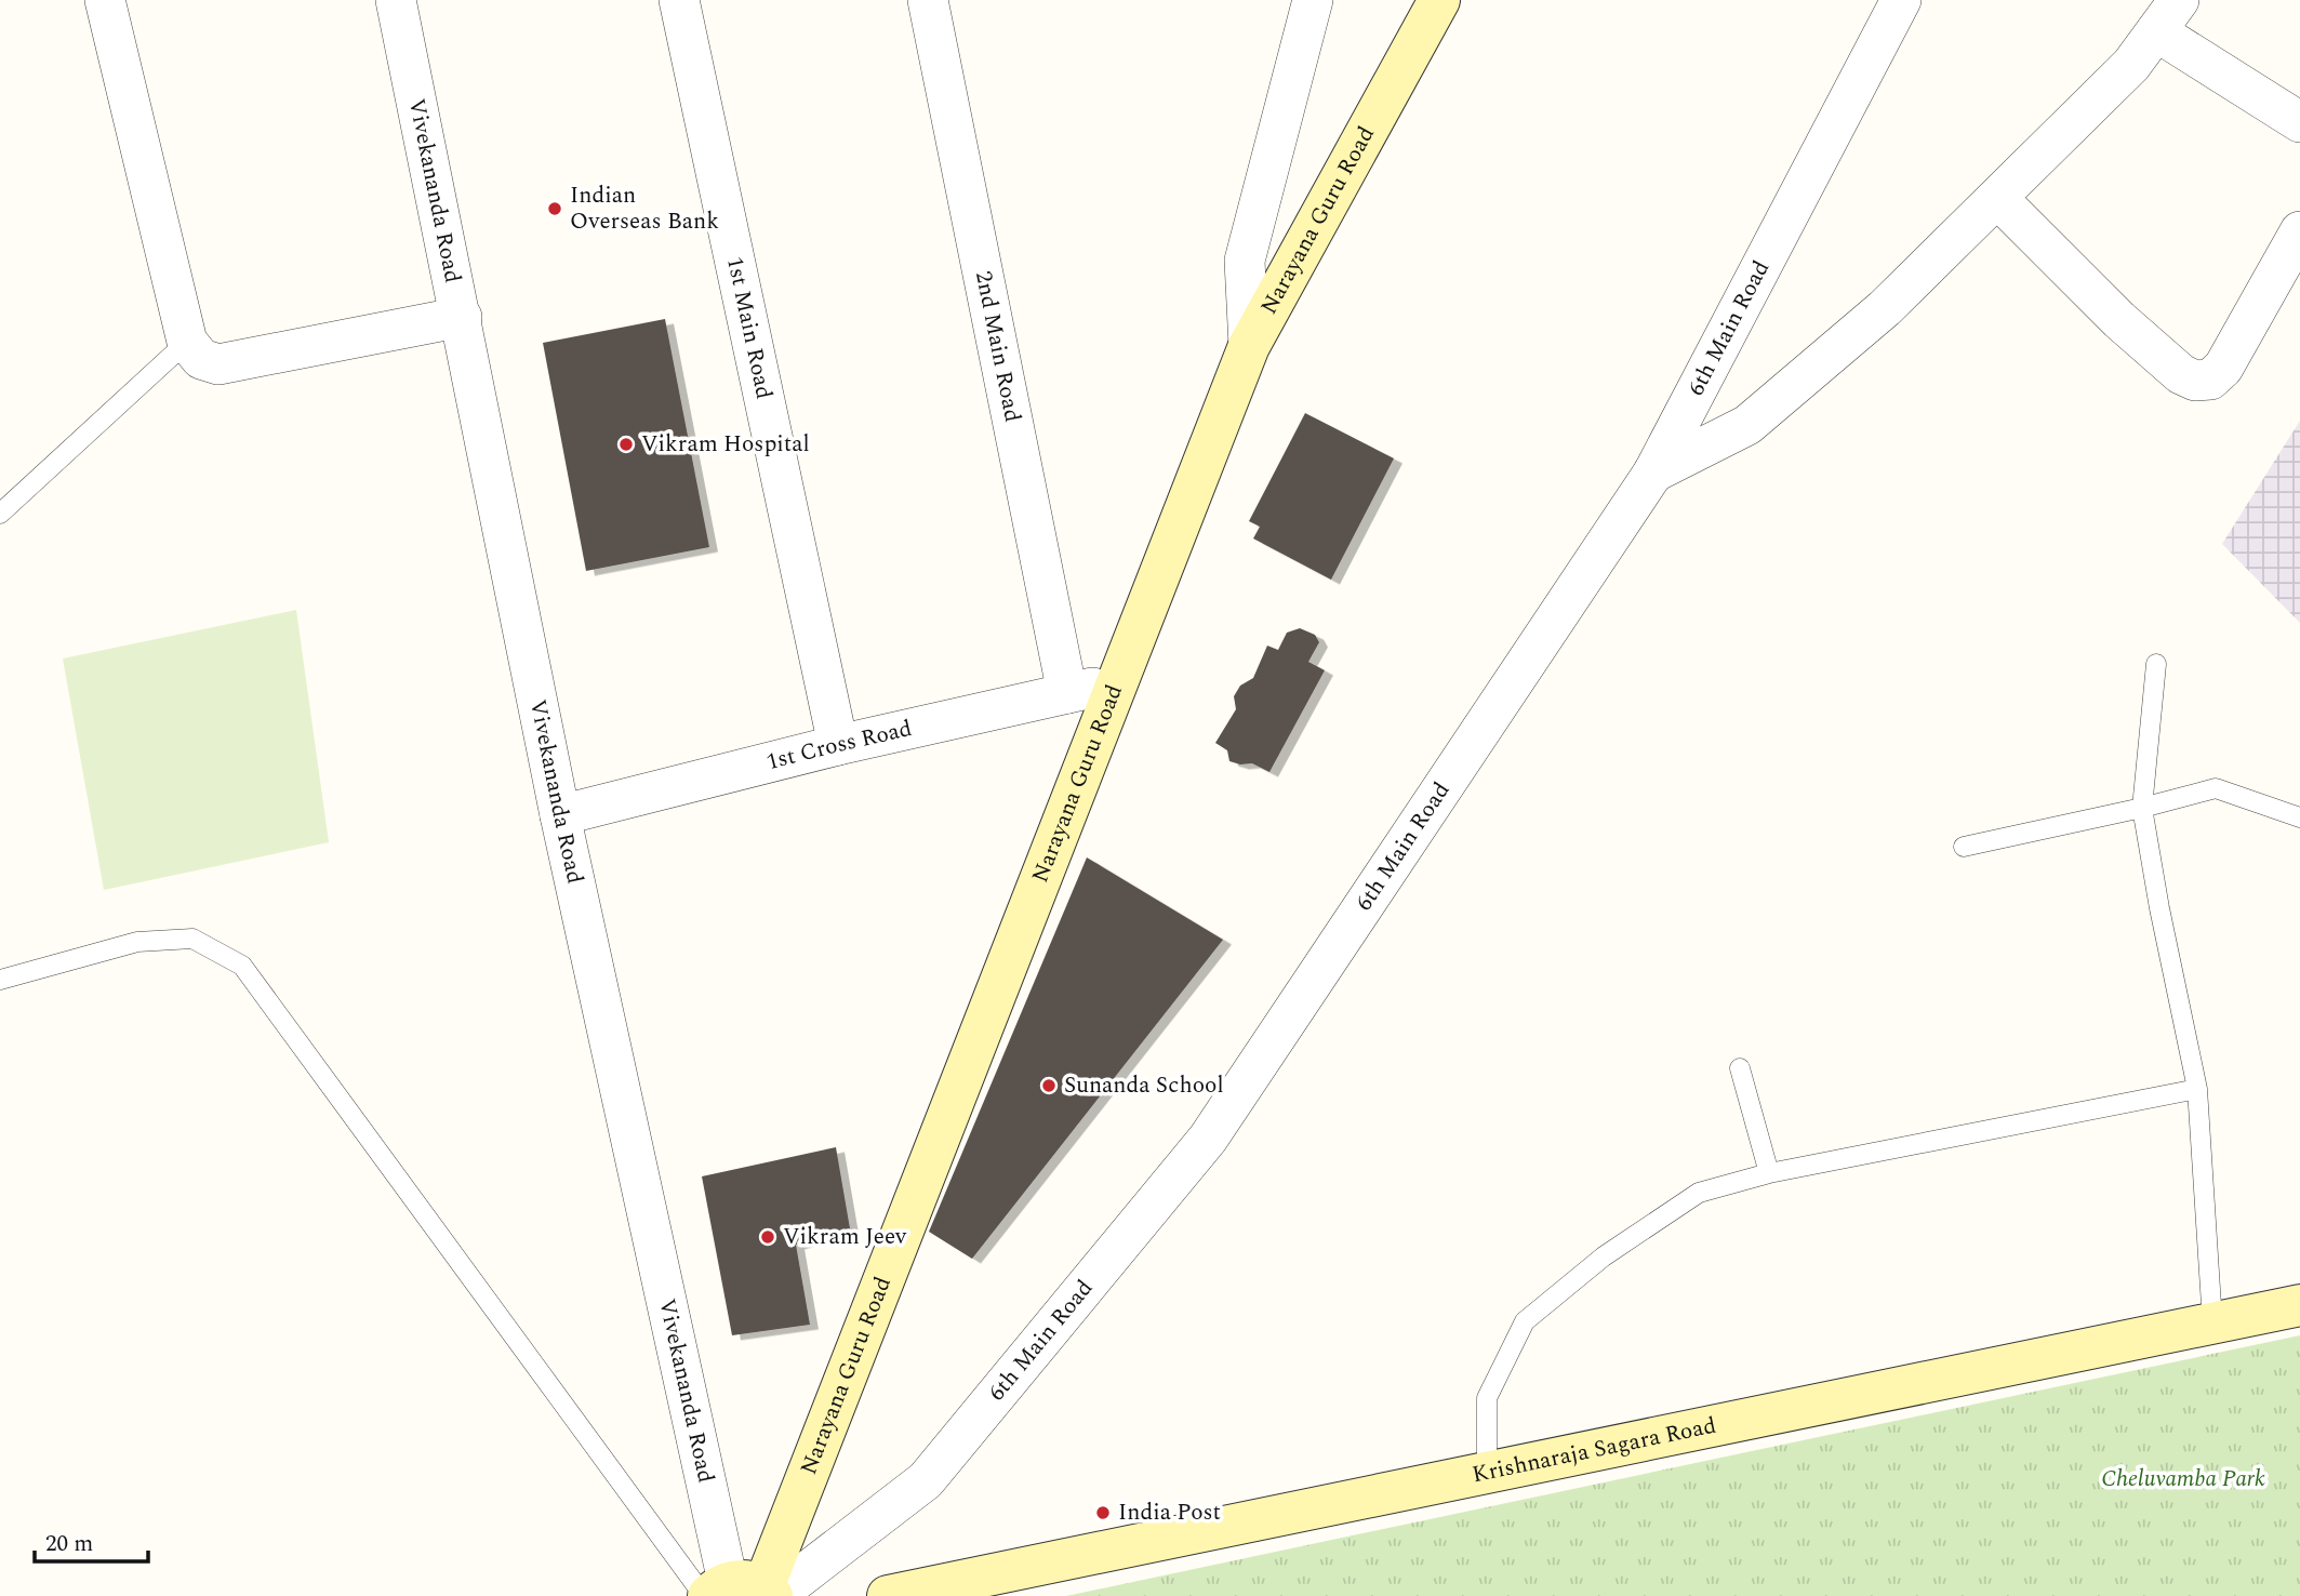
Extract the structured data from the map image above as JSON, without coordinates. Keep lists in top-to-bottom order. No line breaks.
{"streets":{"street":["Vivekananda Road","Narayana Guru Road","1st Main Road","6th Main Road","2nd Main Road","1st Cross Road","Krishnaraja Sagara Road"]},"crossings":[["Vivekananda Road","Narayana Guru Road"],["Vivekananda Road","6th Main Road"],["Vivekananda Road","1st Cross Road"],["Narayana Guru Road","6th Main Road"],["Narayana Guru Road","1st Cross Road"],["1st Main Road","1st Cross Road"],["2nd Main Road","1st Cross Road"]],"parks":["Cheluvamba Park"],"places":["Indian Overseas Bank","Vikram Hospital","Sunanda School","Vikram Jeev","India Post"],"scale_bar":"20 m"}
